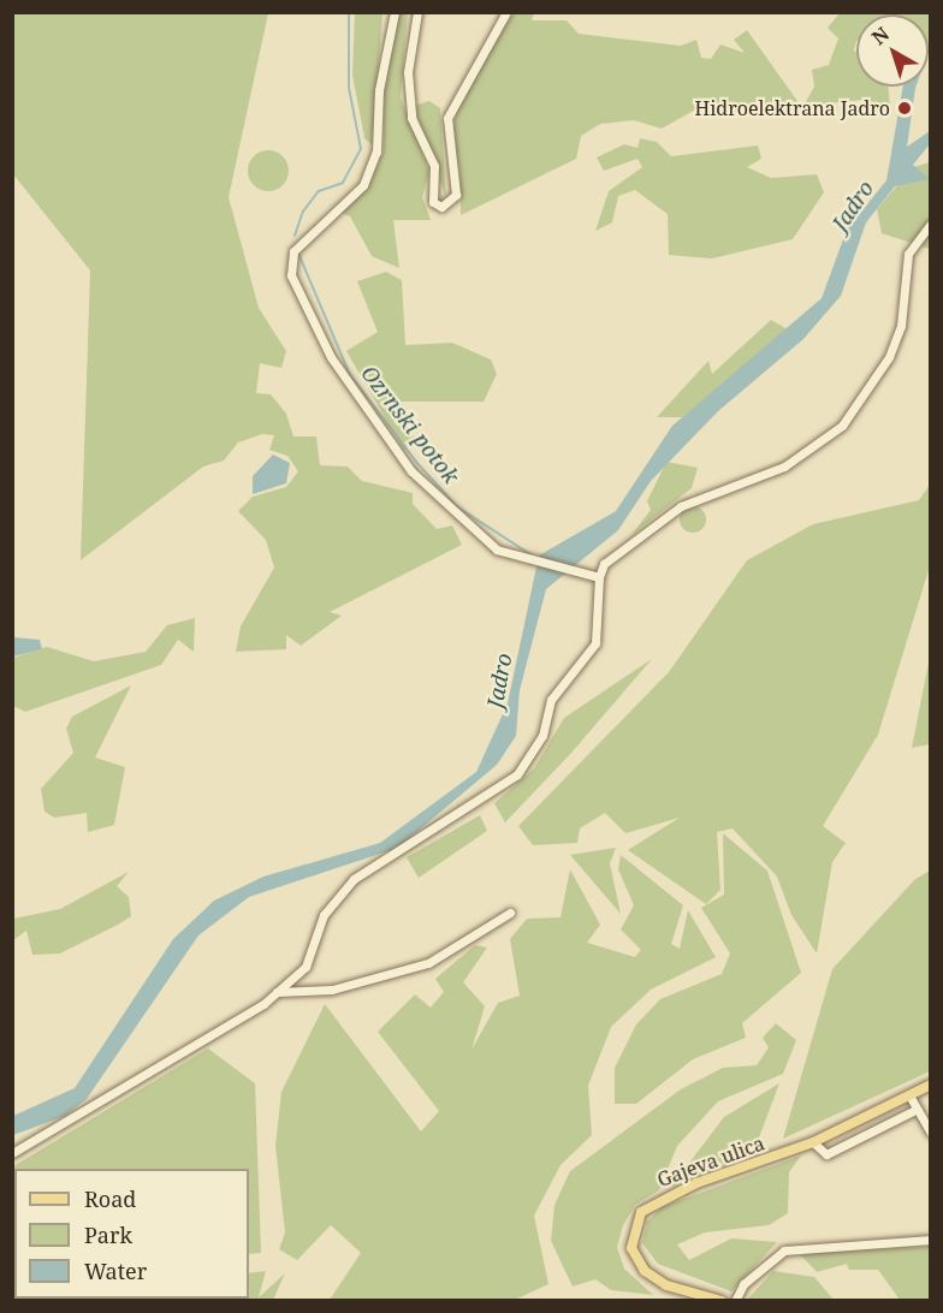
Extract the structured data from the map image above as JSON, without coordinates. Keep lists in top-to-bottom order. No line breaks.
{"streets":{"main road":["Gajeva ulica"]},"water":["Jadro","Ozrnski potok"],"places":["Hidroelektrana Jadro"],"legend":["Road","Park","Water"],"north":"top left"}
